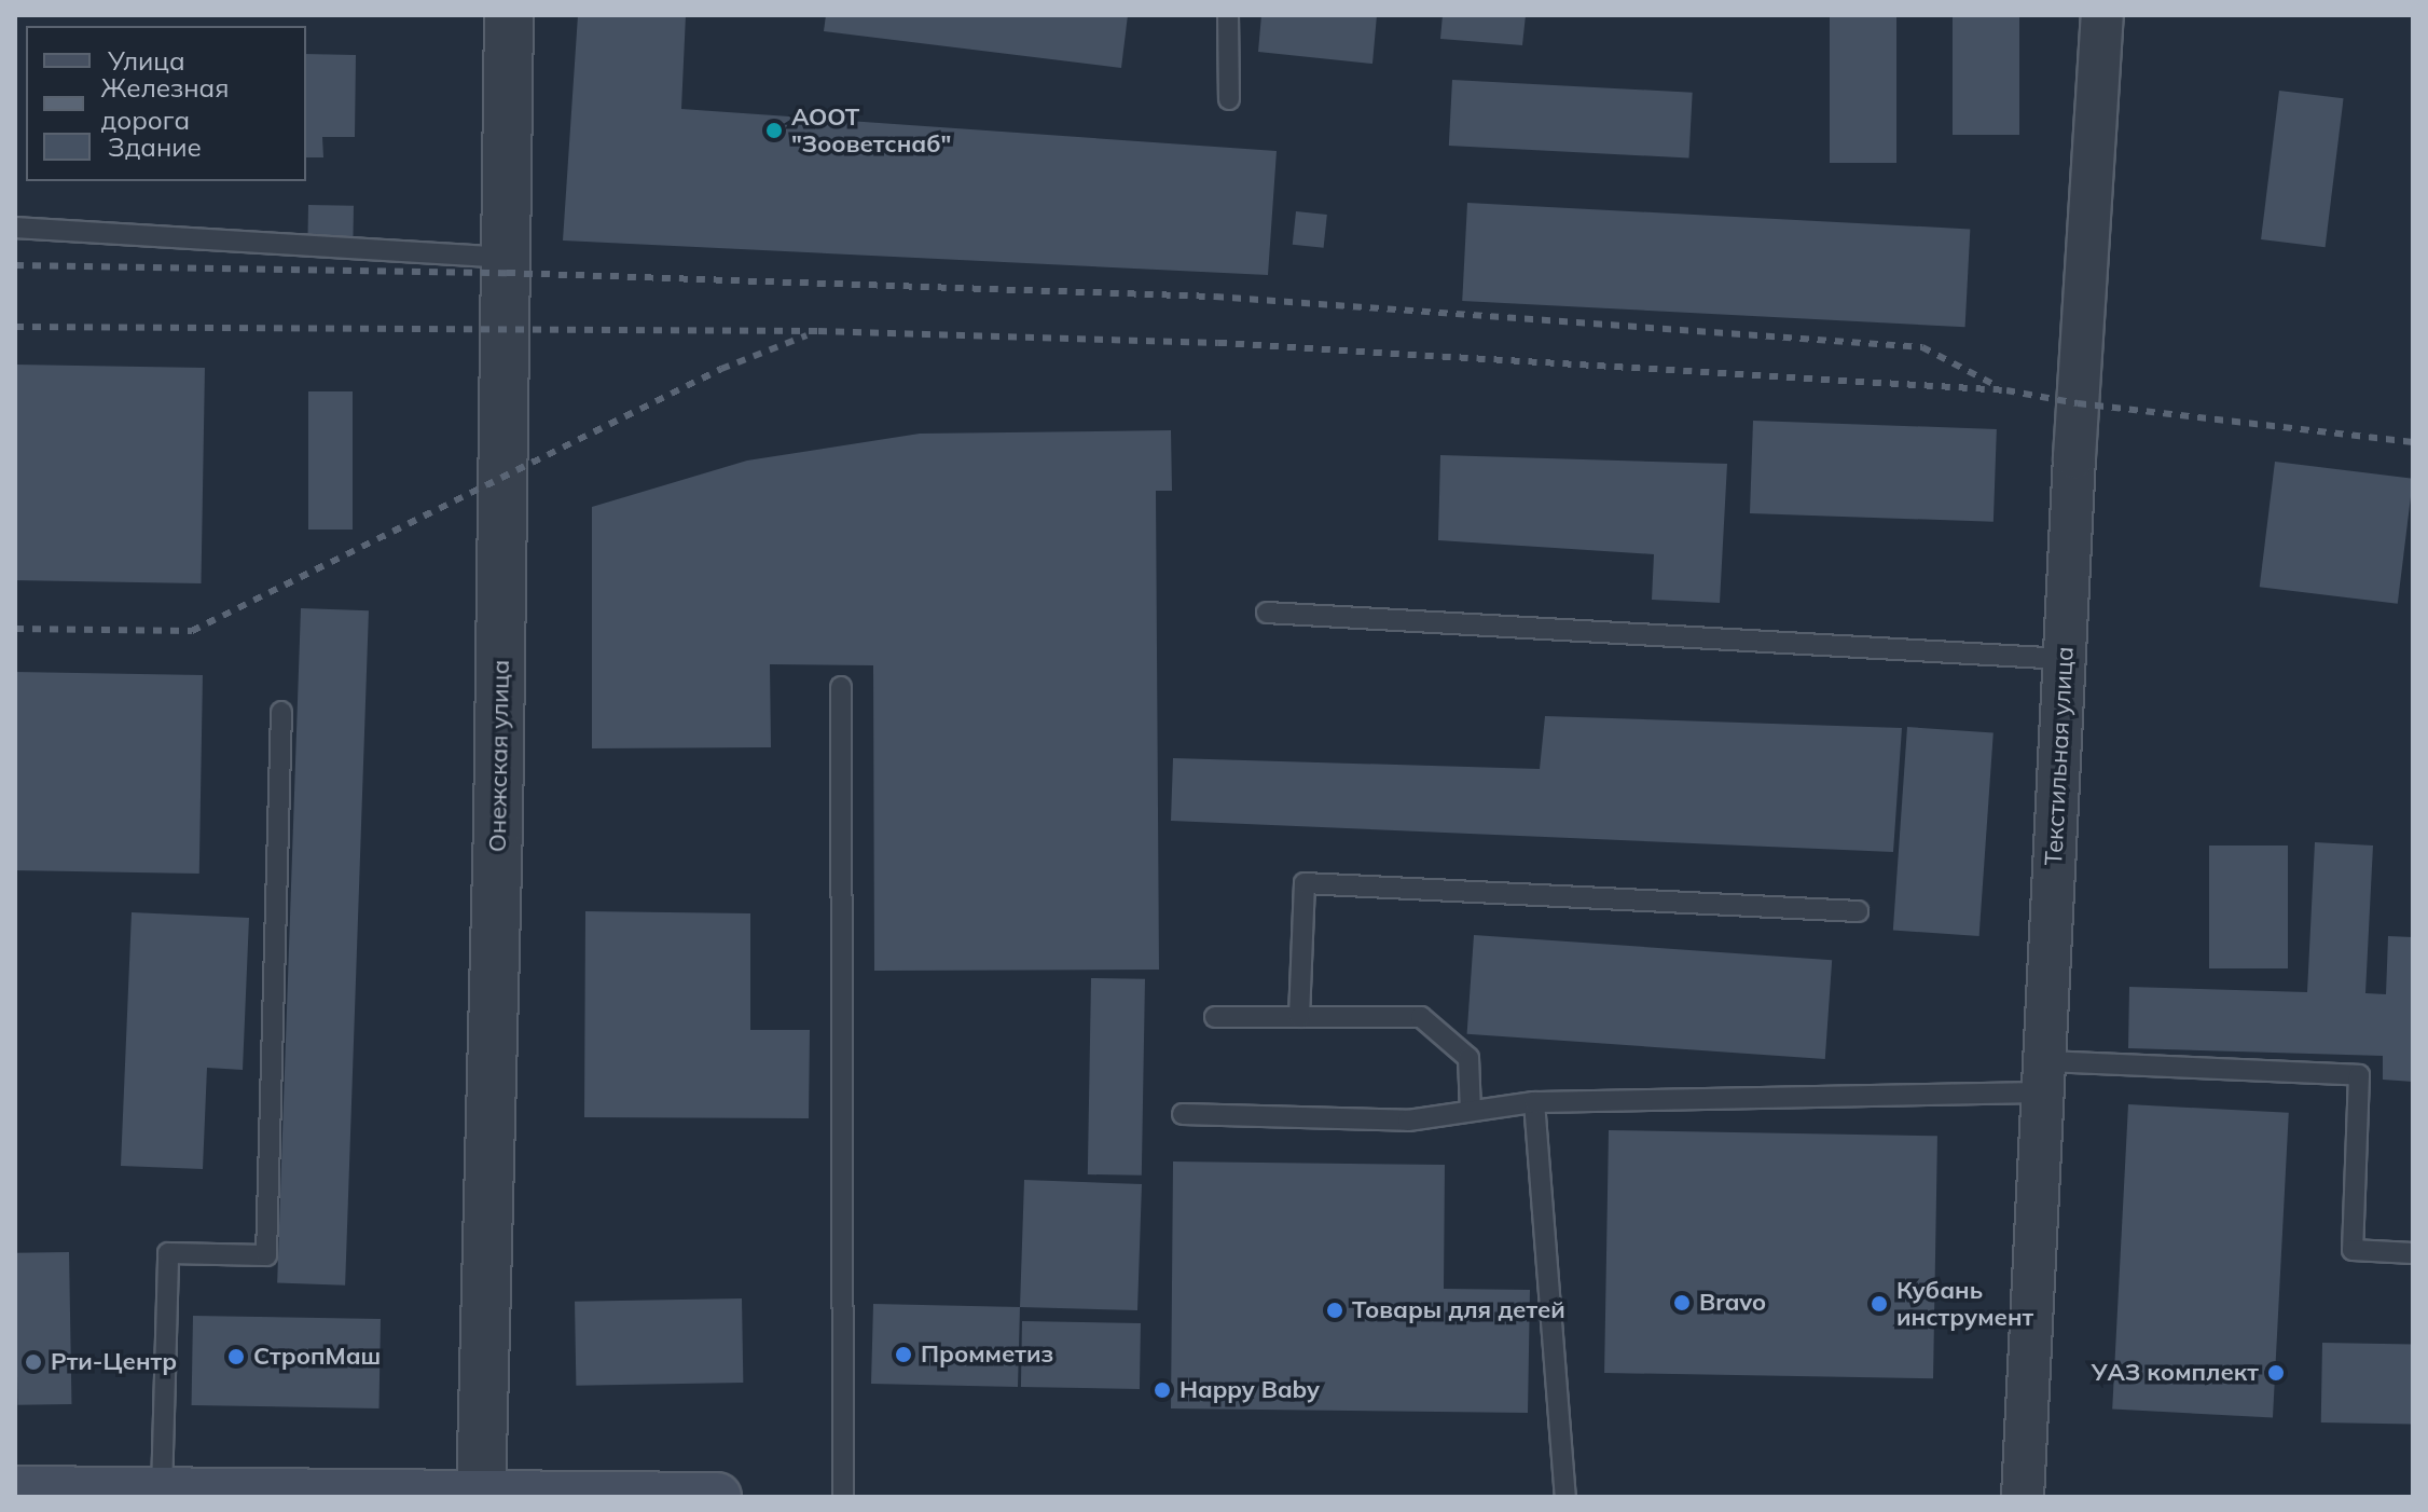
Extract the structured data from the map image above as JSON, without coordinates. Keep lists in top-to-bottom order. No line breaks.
{"streets":{"street":["Онежская улица","Текстильная улица"]},"places":["АООТ \"Зооветснаб\"","Bravo","Кубань инструмент","Товары для детей","Промметиз","СтропМаш","Рти-Центр","УАЗ комплект","Happy Baby"],"legend":["Улица","Железная дорога","Здание"]}
